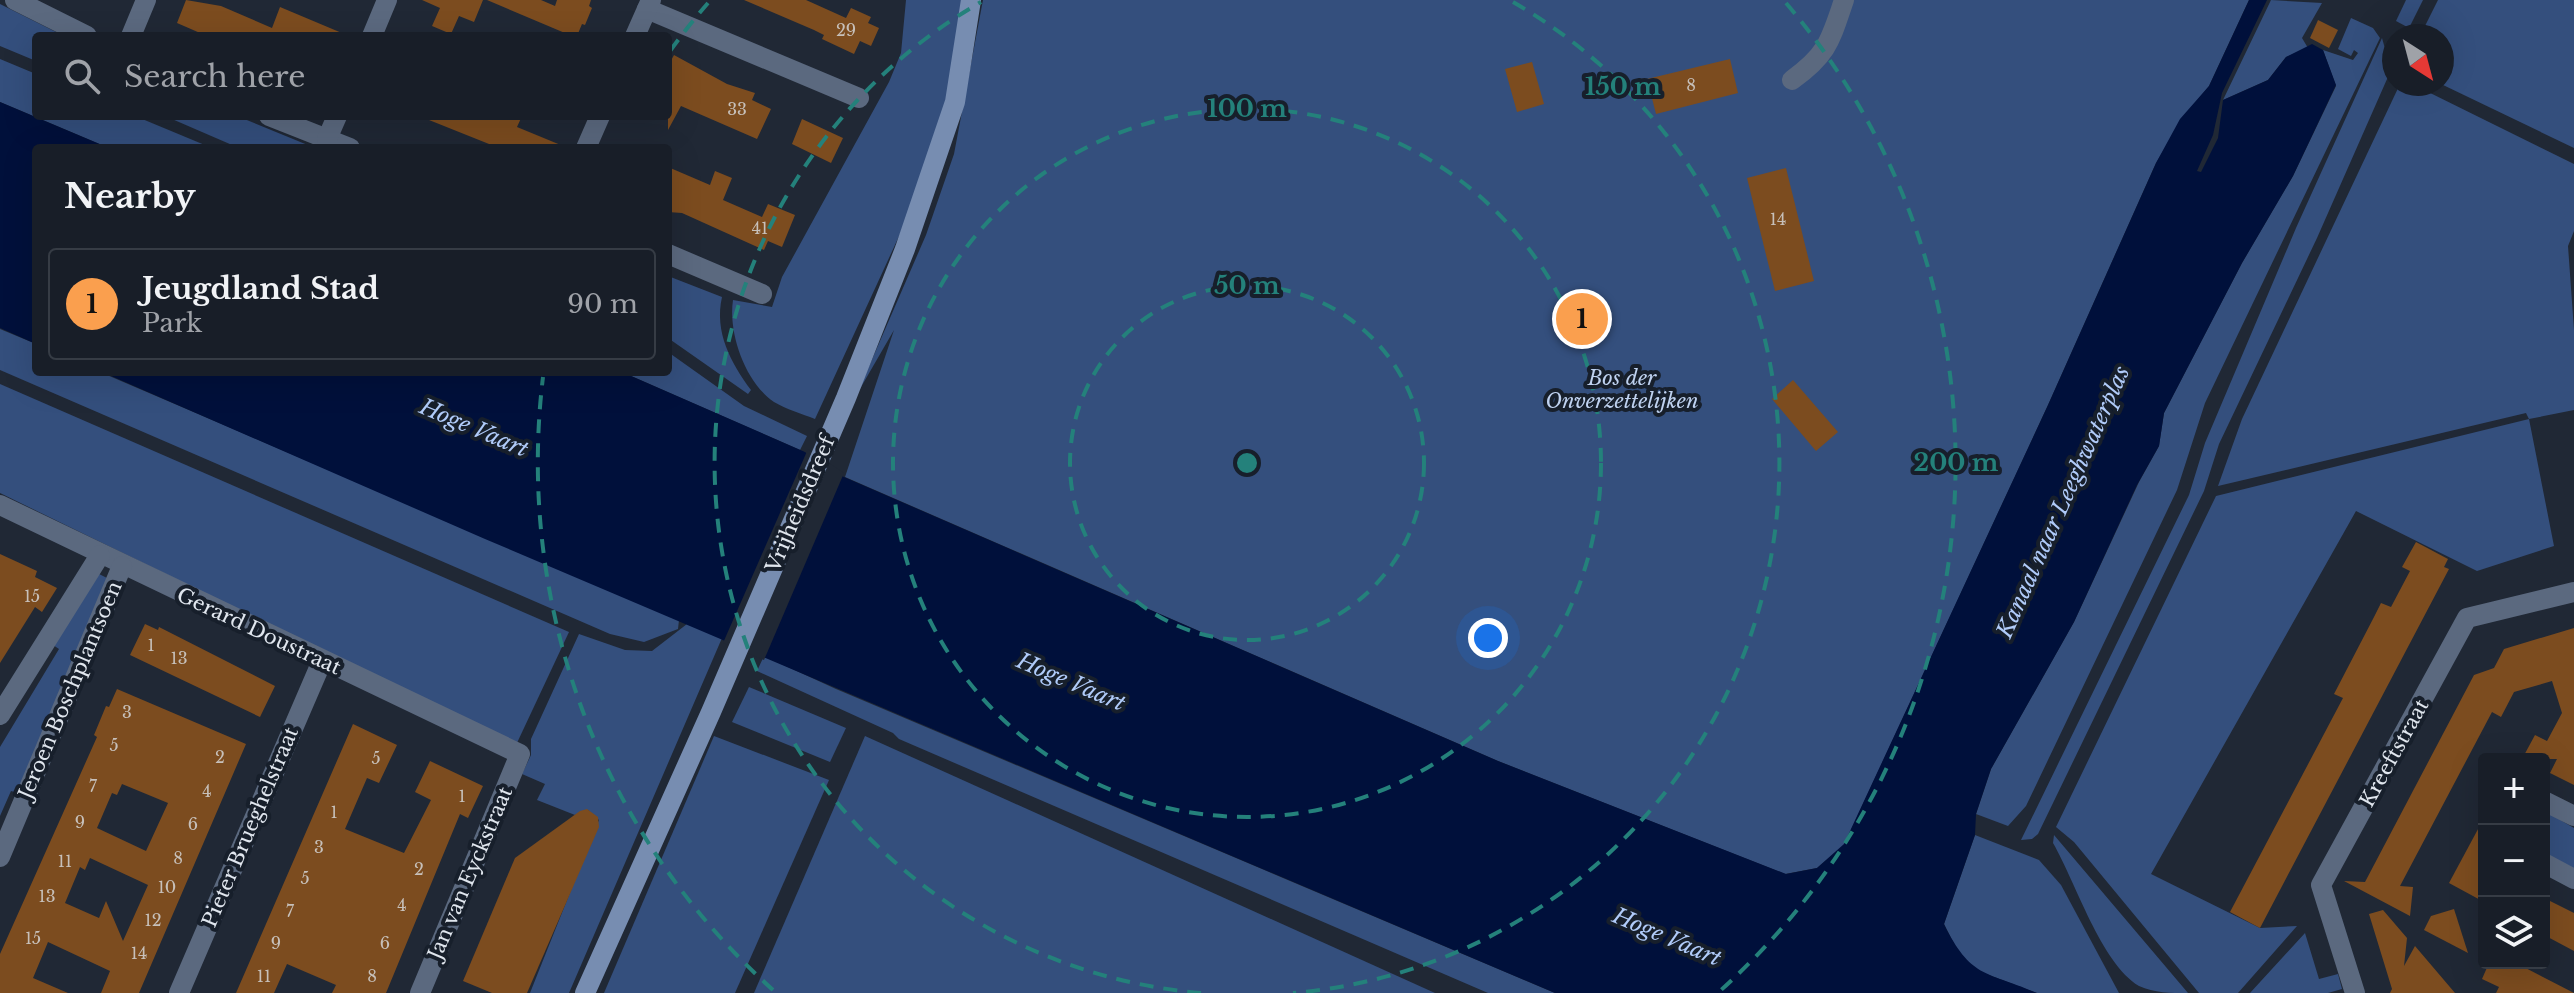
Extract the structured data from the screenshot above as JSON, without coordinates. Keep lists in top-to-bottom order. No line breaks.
{"streets":{"main road":["Vrijheidsdreef"],"street":["Gerard Doustraat","Jeroen Boschplantsoen","Kreeftstraat","Pieter Brueghelstraat","Jan van Eyckstraat"]},"crossings":[["Gerard Doustraat","Jeroen Boschplantsoen"],["Gerard Doustraat","Pieter Brueghelstraat"],["Gerard Doustraat","Jan van Eyckstraat"]],"water":["Hoge Vaart","Kanaal naar Leeghwaterplas"],"parks":["Bos der Onverzettelijken"],"house_numbers":["29","8","33","14","41","15","1","13","3","5","2","5","7","4","1","1","9","6","3","8","11","2","5","10","13","4","7","12","15","9","6","14","11","8"],"north":"bottom right","page":{"search":"Search here","heading":"Nearby","list":[{"mark":"1","name":"Jeugdland Stad","note":"Park","value":"90 m"}],"pins":"1","map_buttons":["+","−"]},"rings":["150 m","100 m","50 m","200 m"]}
